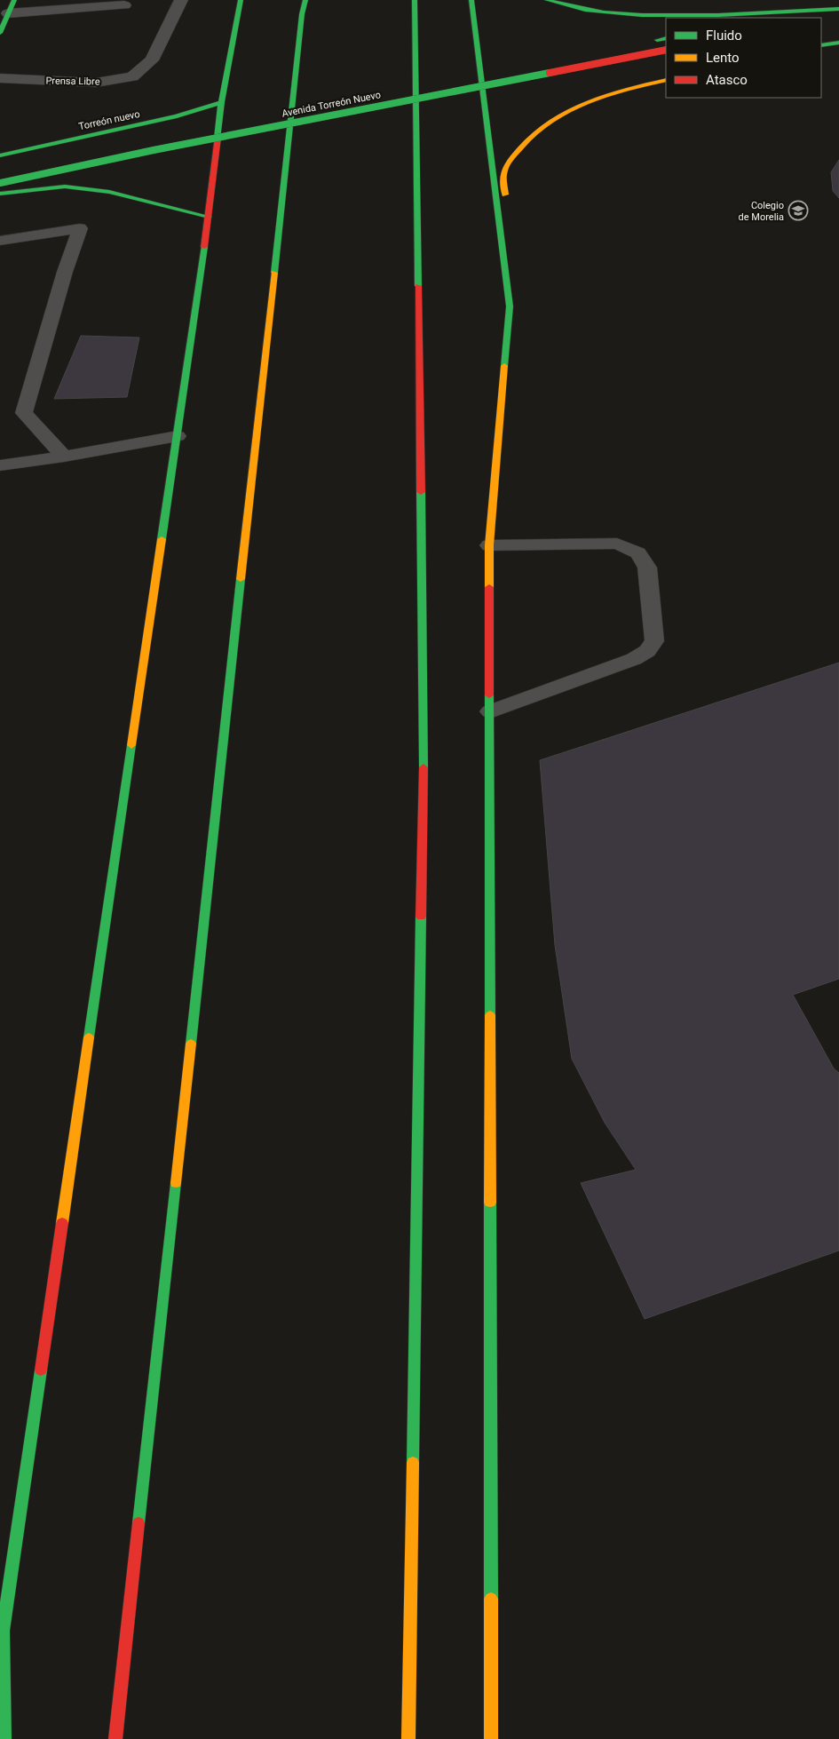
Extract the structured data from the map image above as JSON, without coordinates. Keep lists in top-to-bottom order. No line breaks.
{"streets":{"main road":["Avenida Torreón Nuevo","Torreón nuevo"],"street":["Prensa Libre"]},"places":{"school or university":["Colegio de Morelia"]},"legend":["Fluido","Lento","Atasco"]}
